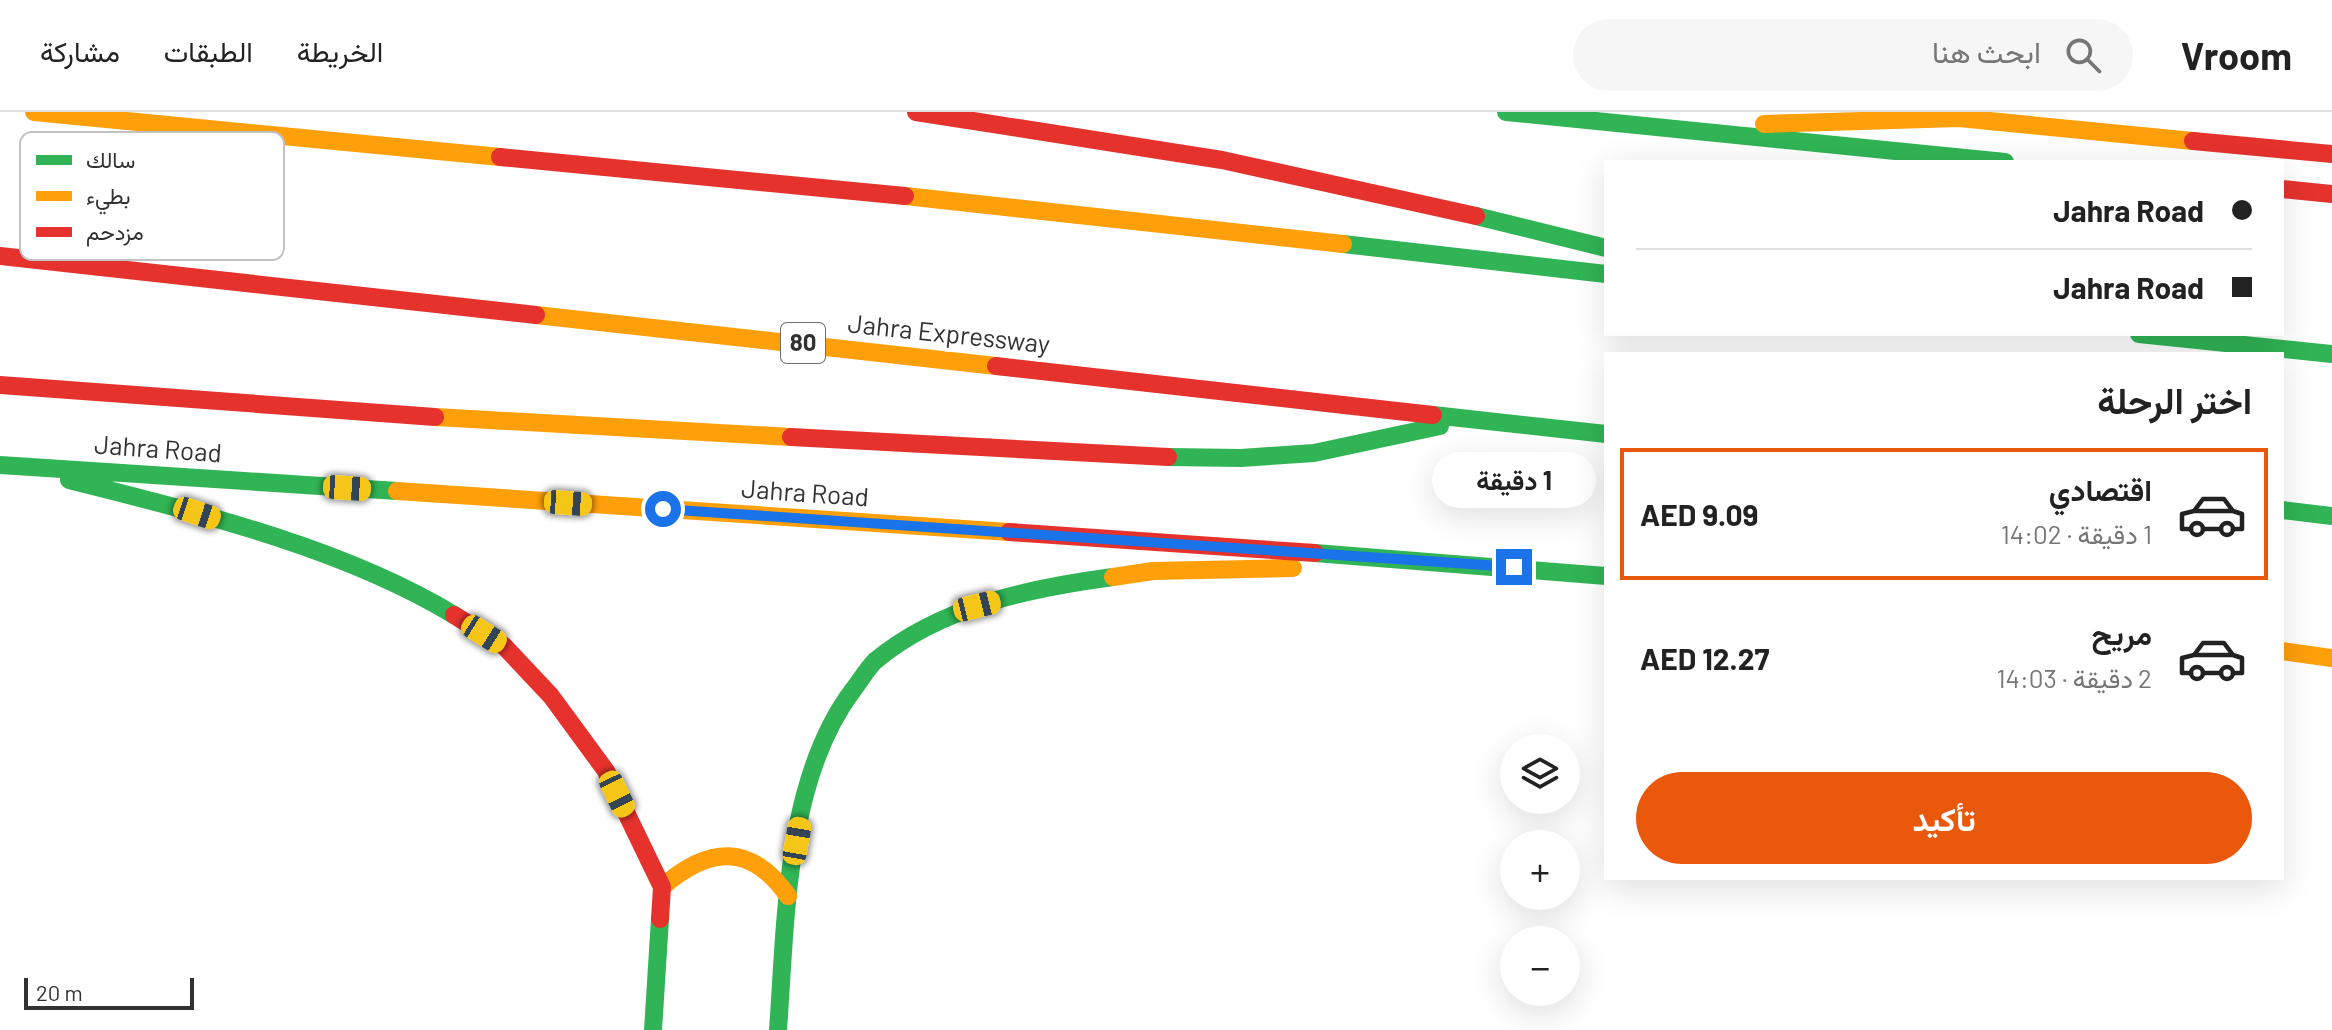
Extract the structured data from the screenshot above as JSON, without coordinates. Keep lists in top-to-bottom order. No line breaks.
{"streets":{"main road":["Jahra Expressway","80","Jahra Road"]},"legend":["سالك","بطيء","مزدحم"],"scale_bar":"20 m","page":{"header":"Vroom","search":"ابحث هنا","nav":["الخريطة","الطبقات","مشاركة"],"banner":["Jahra Road","Jahra Road"],"heading":"اختر الرحلة","list":[{"name":"اقتصادي","note":"1 دقيقة · 14:02","value":"AED 9.09"},{"name":"مريح","note":"2 دقيقة · 14:03","value":"AED 12.27"}],"bubble":"1 دقيقة","map_buttons":["+","−"],"buttons":"تأكيد","scale":"20 m"}}
